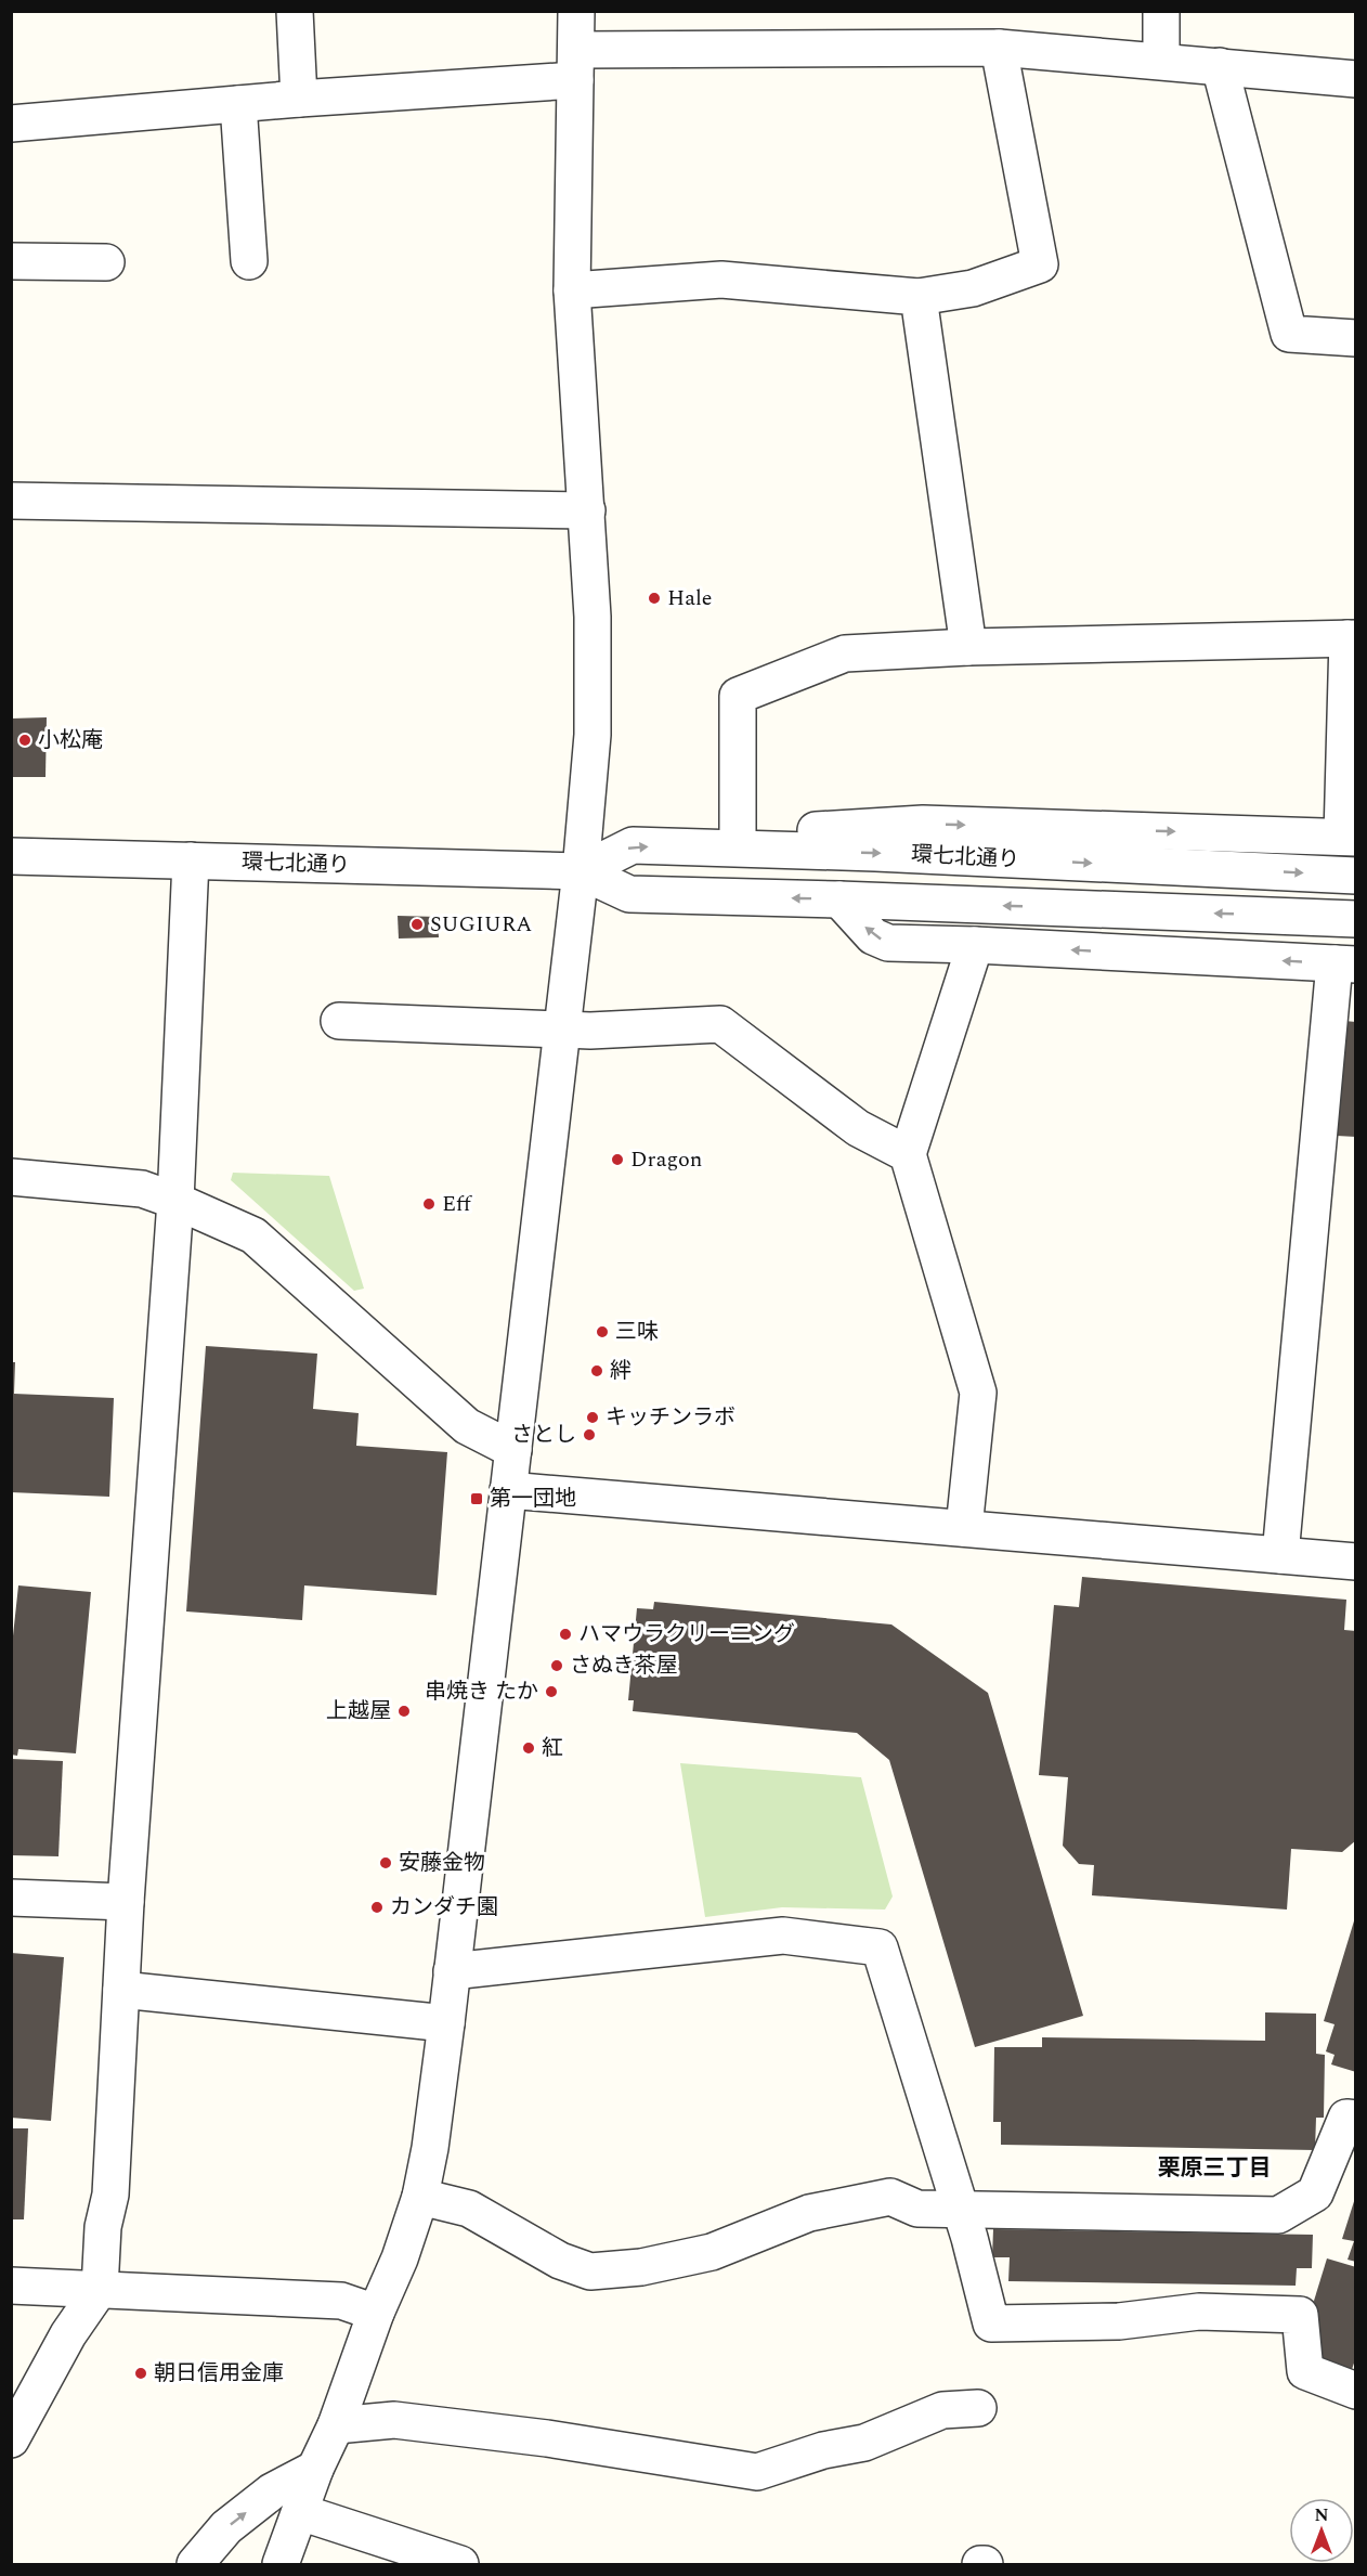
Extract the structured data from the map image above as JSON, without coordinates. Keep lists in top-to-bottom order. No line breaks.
{"streets":{"street":["環七北通り"]},"districts":["栗原三丁目"],"places":{"other":["Hale","小松庵","SUGIURA","Dragon","Eff","三味","絆","キッチンラボ","さとし","ハマウラクリーニング","さぬき茶屋","串焼き たか","上越屋","紅","安藤金物","カンダチ園","朝日信用金庫"],"transit":["第一団地"]},"north":"top"}
